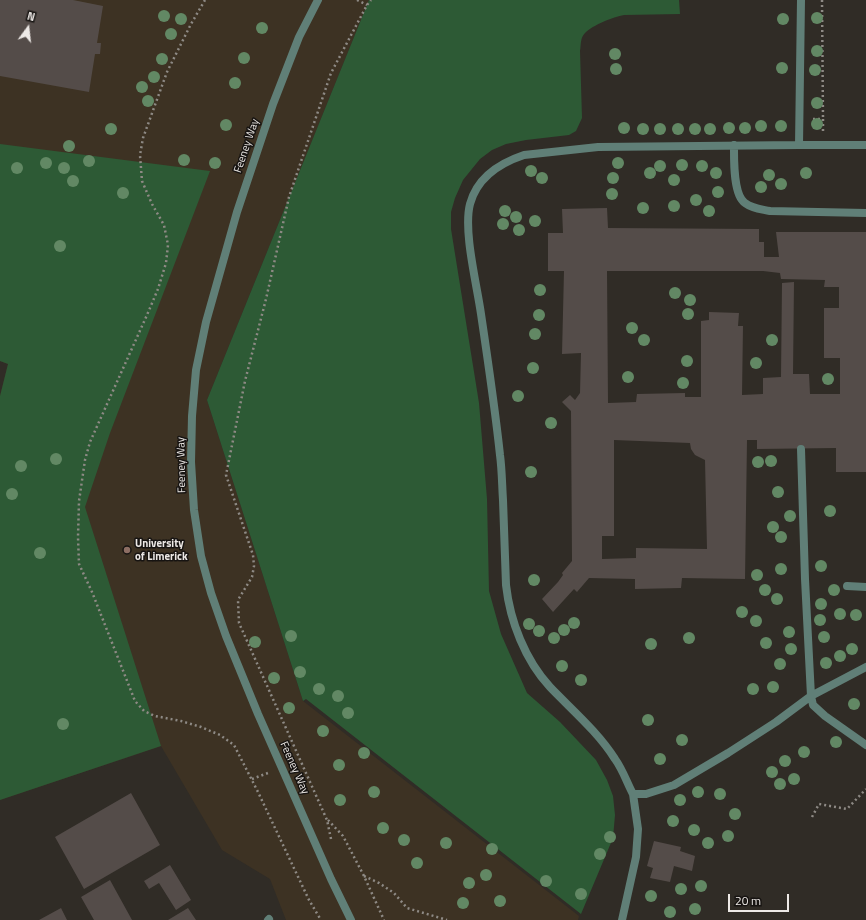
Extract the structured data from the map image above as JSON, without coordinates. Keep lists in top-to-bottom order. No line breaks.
{"streets":{"street":["Feeney Way"]},"places":["University of Limerick"],"scale_bar":"20 m","north":"top"}
